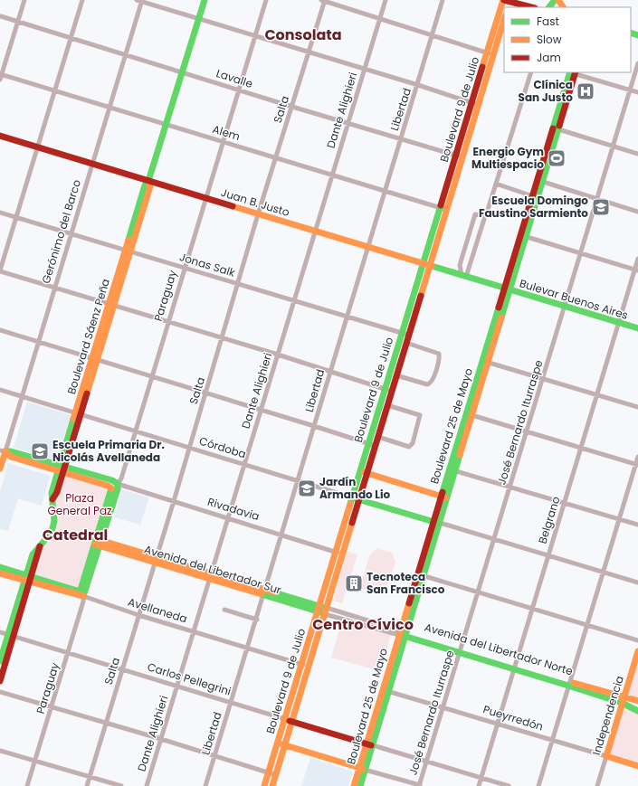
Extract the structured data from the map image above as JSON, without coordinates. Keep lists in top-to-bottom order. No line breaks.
{"streets":{"main road":["Boulevard 9 de Julio","Juan B. Justo","Gerónimo del Barco","Paraguay","Bulevar Buenos Aires","Boulevard Sáenz Peña","Boulevard 25 de Mayo","Córdoba","Rivadavia","Avenida del Libertador Sur","Avellaneda","Avenida del Libertador Norte","Carlos Pellegrini","Independencia","Pueyrredón"],"street":["Lavalle","Salta","Libertad","Dante Alighieri","Alem","Jonas Salk","José Bernardo Iturraspe","Belgrano"]},"crossings":[["Lavalle","Salta"],["Lavalle","Libertad"],["Lavalle","Boulevard 9 de Julio"],["Lavalle","Dante Alighieri"],["Lavalle","Gerónimo del Barco"],["Lavalle","Paraguay"],["Lavalle","Boulevard Sáenz Peña"],["Salta","Alem"],["Salta","Juan B. Justo"],["Salta","Jonas Salk"],["Salta","Córdoba"],["Salta","Rivadavia"],["Salta","Avenida del Libertador Sur"],["Salta","Avellaneda"],["Salta","Carlos Pellegrini"],["Libertad","Alem"],["Libertad","Juan B. Justo"],["Libertad","Jonas Salk"],["Libertad","Córdoba"],["Libertad","Rivadavia"],["Libertad","Avenida del Libertador Sur"],["Libertad","Avellaneda"],["Libertad","Carlos Pellegrini"],["Boulevard 9 de Julio","Alem"],["Boulevard 9 de Julio","Juan B. Justo"],["Boulevard 9 de Julio","Jonas Salk"],["Boulevard 9 de Julio","Córdoba"],["Boulevard 9 de Julio","Rivadavia"],["Boulevard 9 de Julio","Avenida del Libertador Sur"],["Boulevard 9 de Julio","Avellaneda"],["Boulevard 9 de Julio","Avenida del Libertador Norte"],["Boulevard 9 de Julio","Carlos Pellegrini"],["Dante Alighieri","Alem"],["Dante Alighieri","Juan B. Justo"],["Dante Alighieri","Jonas Salk"],["Dante Alighieri","Córdoba"],["Dante Alighieri","Rivadavia"],["Dante Alighieri","Avenida del Libertador Sur"],["Dante Alighieri","Avellaneda"],["Dante Alighieri","Carlos Pellegrini"],["Alem","Gerónimo del Barco"],["Alem","Paraguay"],["Alem","Boulevard Sáenz Peña"],["Juan B. Justo","Gerónimo del Barco"],["Juan B. Justo","Paraguay"],["Juan B. Justo","Bulevar Buenos Aires"],["Juan B. Justo","Boulevard Sáenz Peña"],["Juan B. Justo","Boulevard 25 de Mayo"],["Gerónimo del Barco","Jonas Salk"],["Gerónimo del Barco","Córdoba"],["Gerónimo del Barco","Rivadavia"],["Jonas Salk","Paraguay"],["Jonas Salk","Boulevard Sáenz Peña"],["Paraguay","Córdoba"],["Paraguay","Rivadavia"],["Paraguay","Avenida del Libertador Sur"],["Paraguay","Avellaneda"],["Paraguay","Carlos Pellegrini"],["Bulevar Buenos Aires","José Bernardo Iturraspe"],["Bulevar Buenos Aires","Boulevard 25 de Mayo"],["Bulevar Buenos Aires","Belgrano"],["Boulevard Sáenz Peña","Córdoba"],["Boulevard Sáenz Peña","Rivadavia"],["Boulevard Sáenz Peña","Avellaneda"],["Boulevard Sáenz Peña","Carlos Pellegrini"],["José Bernardo Iturraspe","Avenida del Libertador Norte"],["José Bernardo Iturraspe","Pueyrredón"],["Boulevard 25 de Mayo","Córdoba"],["Boulevard 25 de Mayo","Avenida del Libertador Norte"],["Boulevard 25 de Mayo","Carlos Pellegrini"],["Boulevard 25 de Mayo","Pueyrredón"],["Belgrano","Avenida del Libertador Norte"],["Belgrano","Pueyrredón"],["Avenida del Libertador Sur","Avenida del Libertador Norte"],["Avenida del Libertador Norte","Independencia"],["Independencia","Pueyrredón"]],"districts":["Consolata","Catedral","Centro Cívico"],"parks":["Plaza General Paz"],"places":{"hospital":["Clínica San Justo"],"sports":["Energio Gym Multiespacio"],"school or university":["Escuela Domingo Faustino Sarmiento","Escuela Primaria Dr. Nicolás Avellaneda","Jardín Armando Lio"],"building":["Tecnoteca San Francisco"]},"legend":["Fast","Slow","Jam"]}
